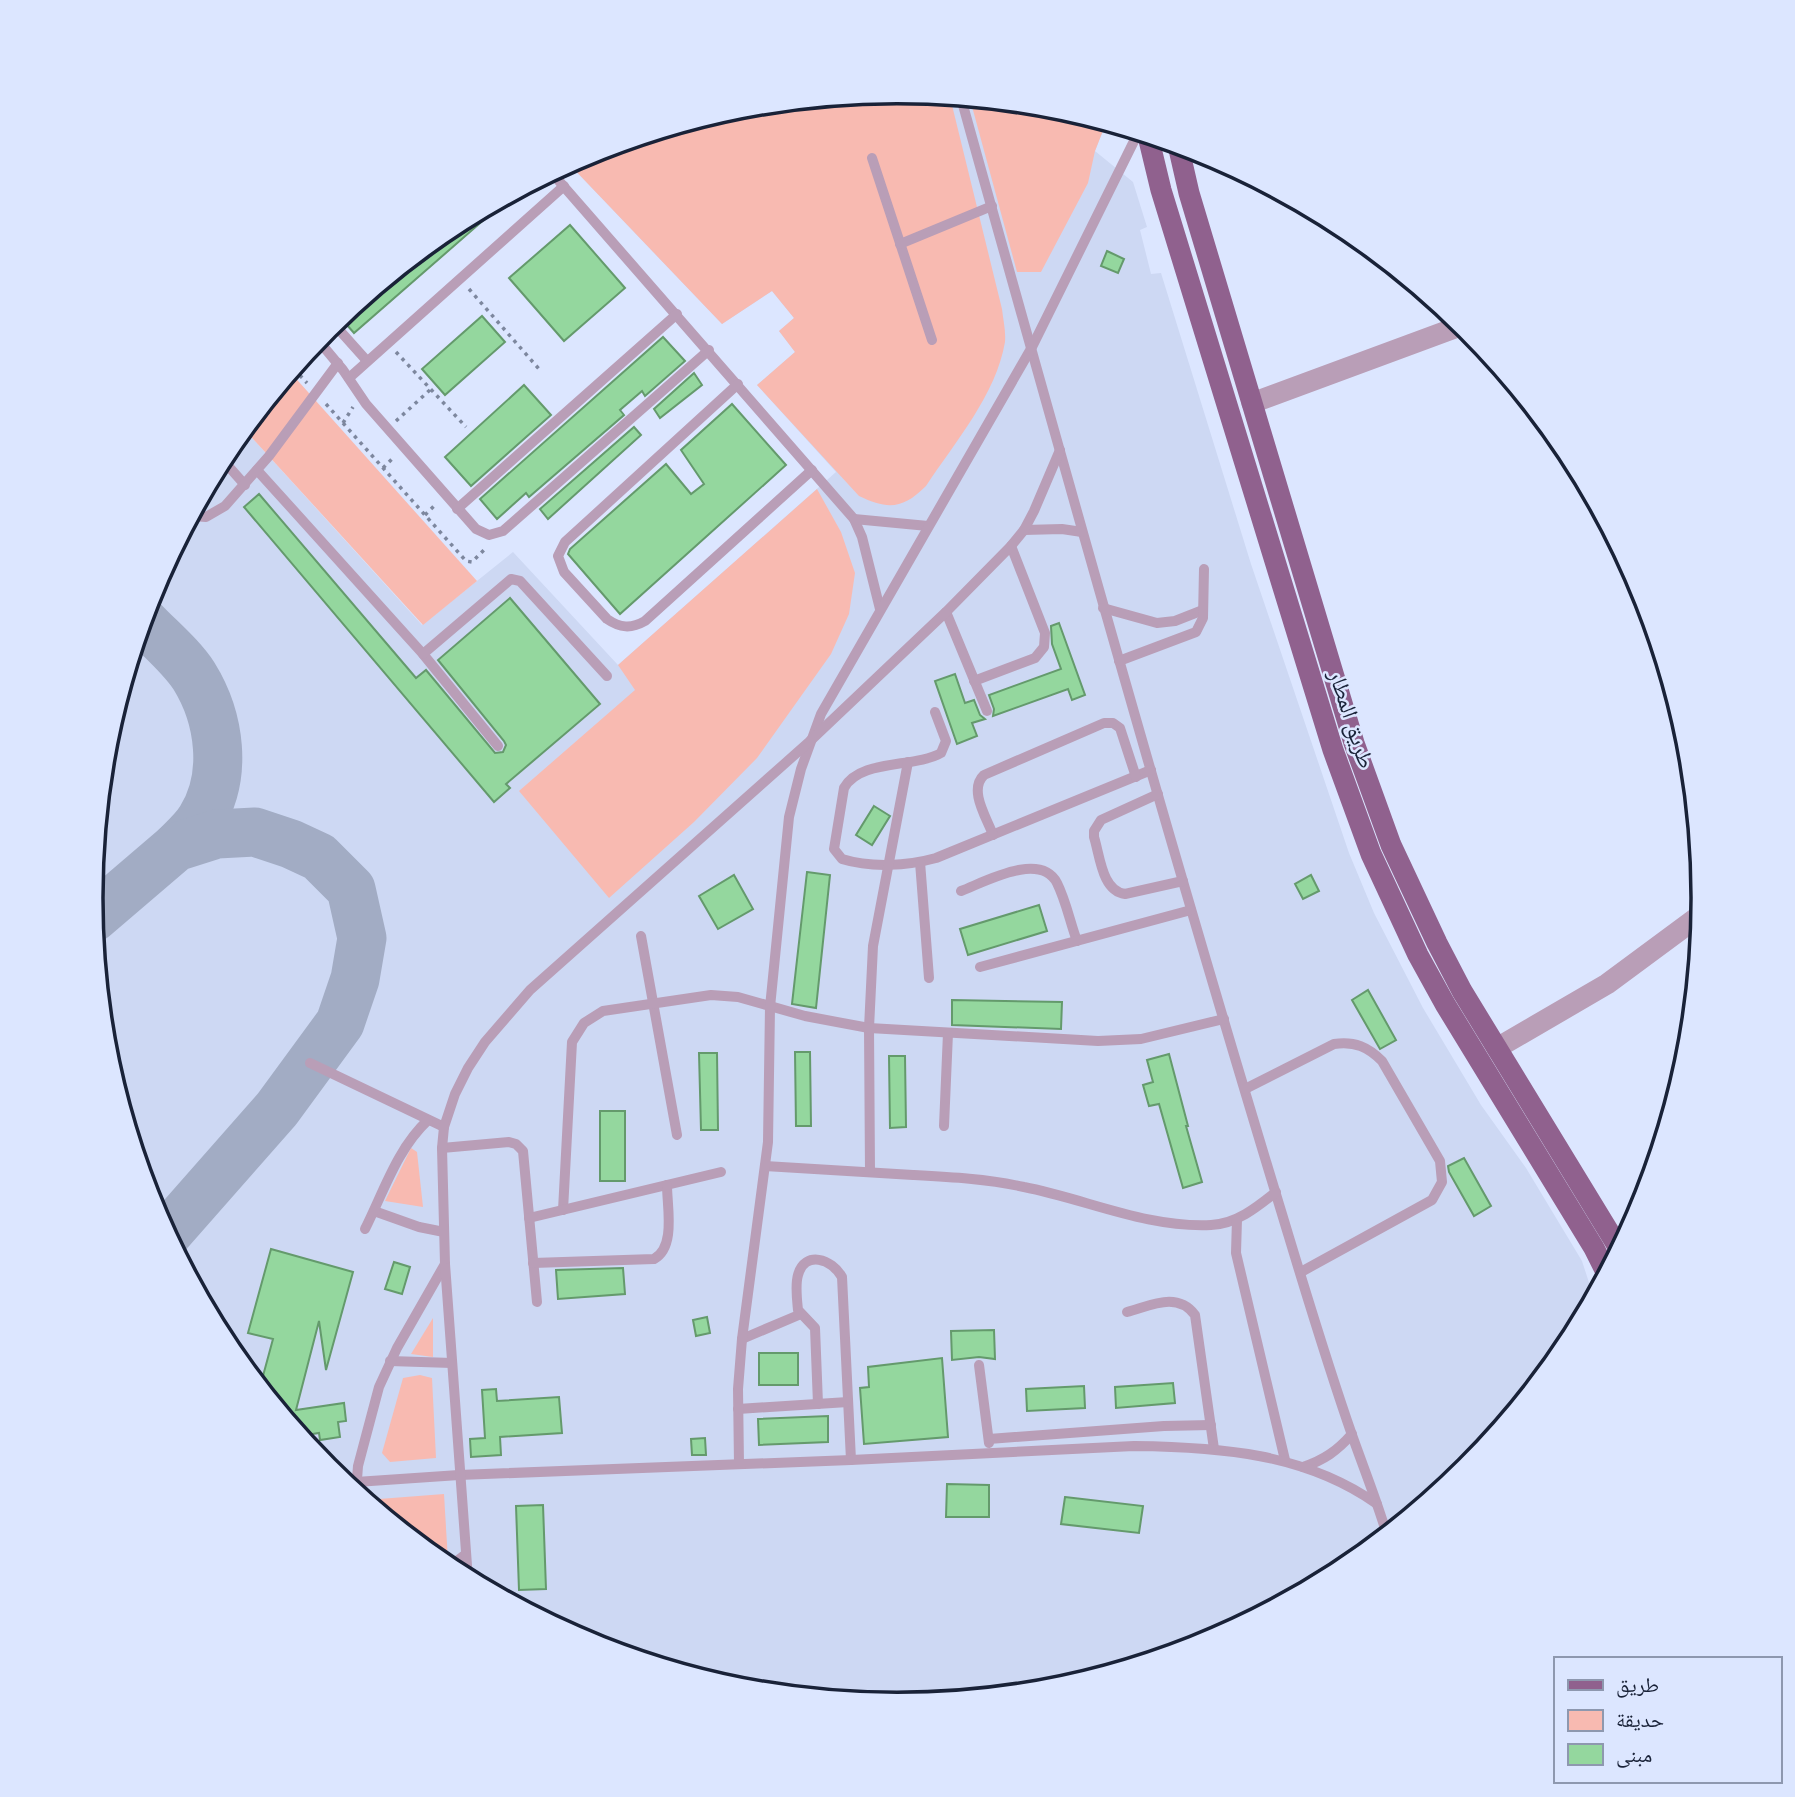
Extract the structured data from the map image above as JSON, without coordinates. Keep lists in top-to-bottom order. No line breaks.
{"streets":{"main road":["طريق المطار"]},"legend":["طريق","حديقة","مبنى"]}
